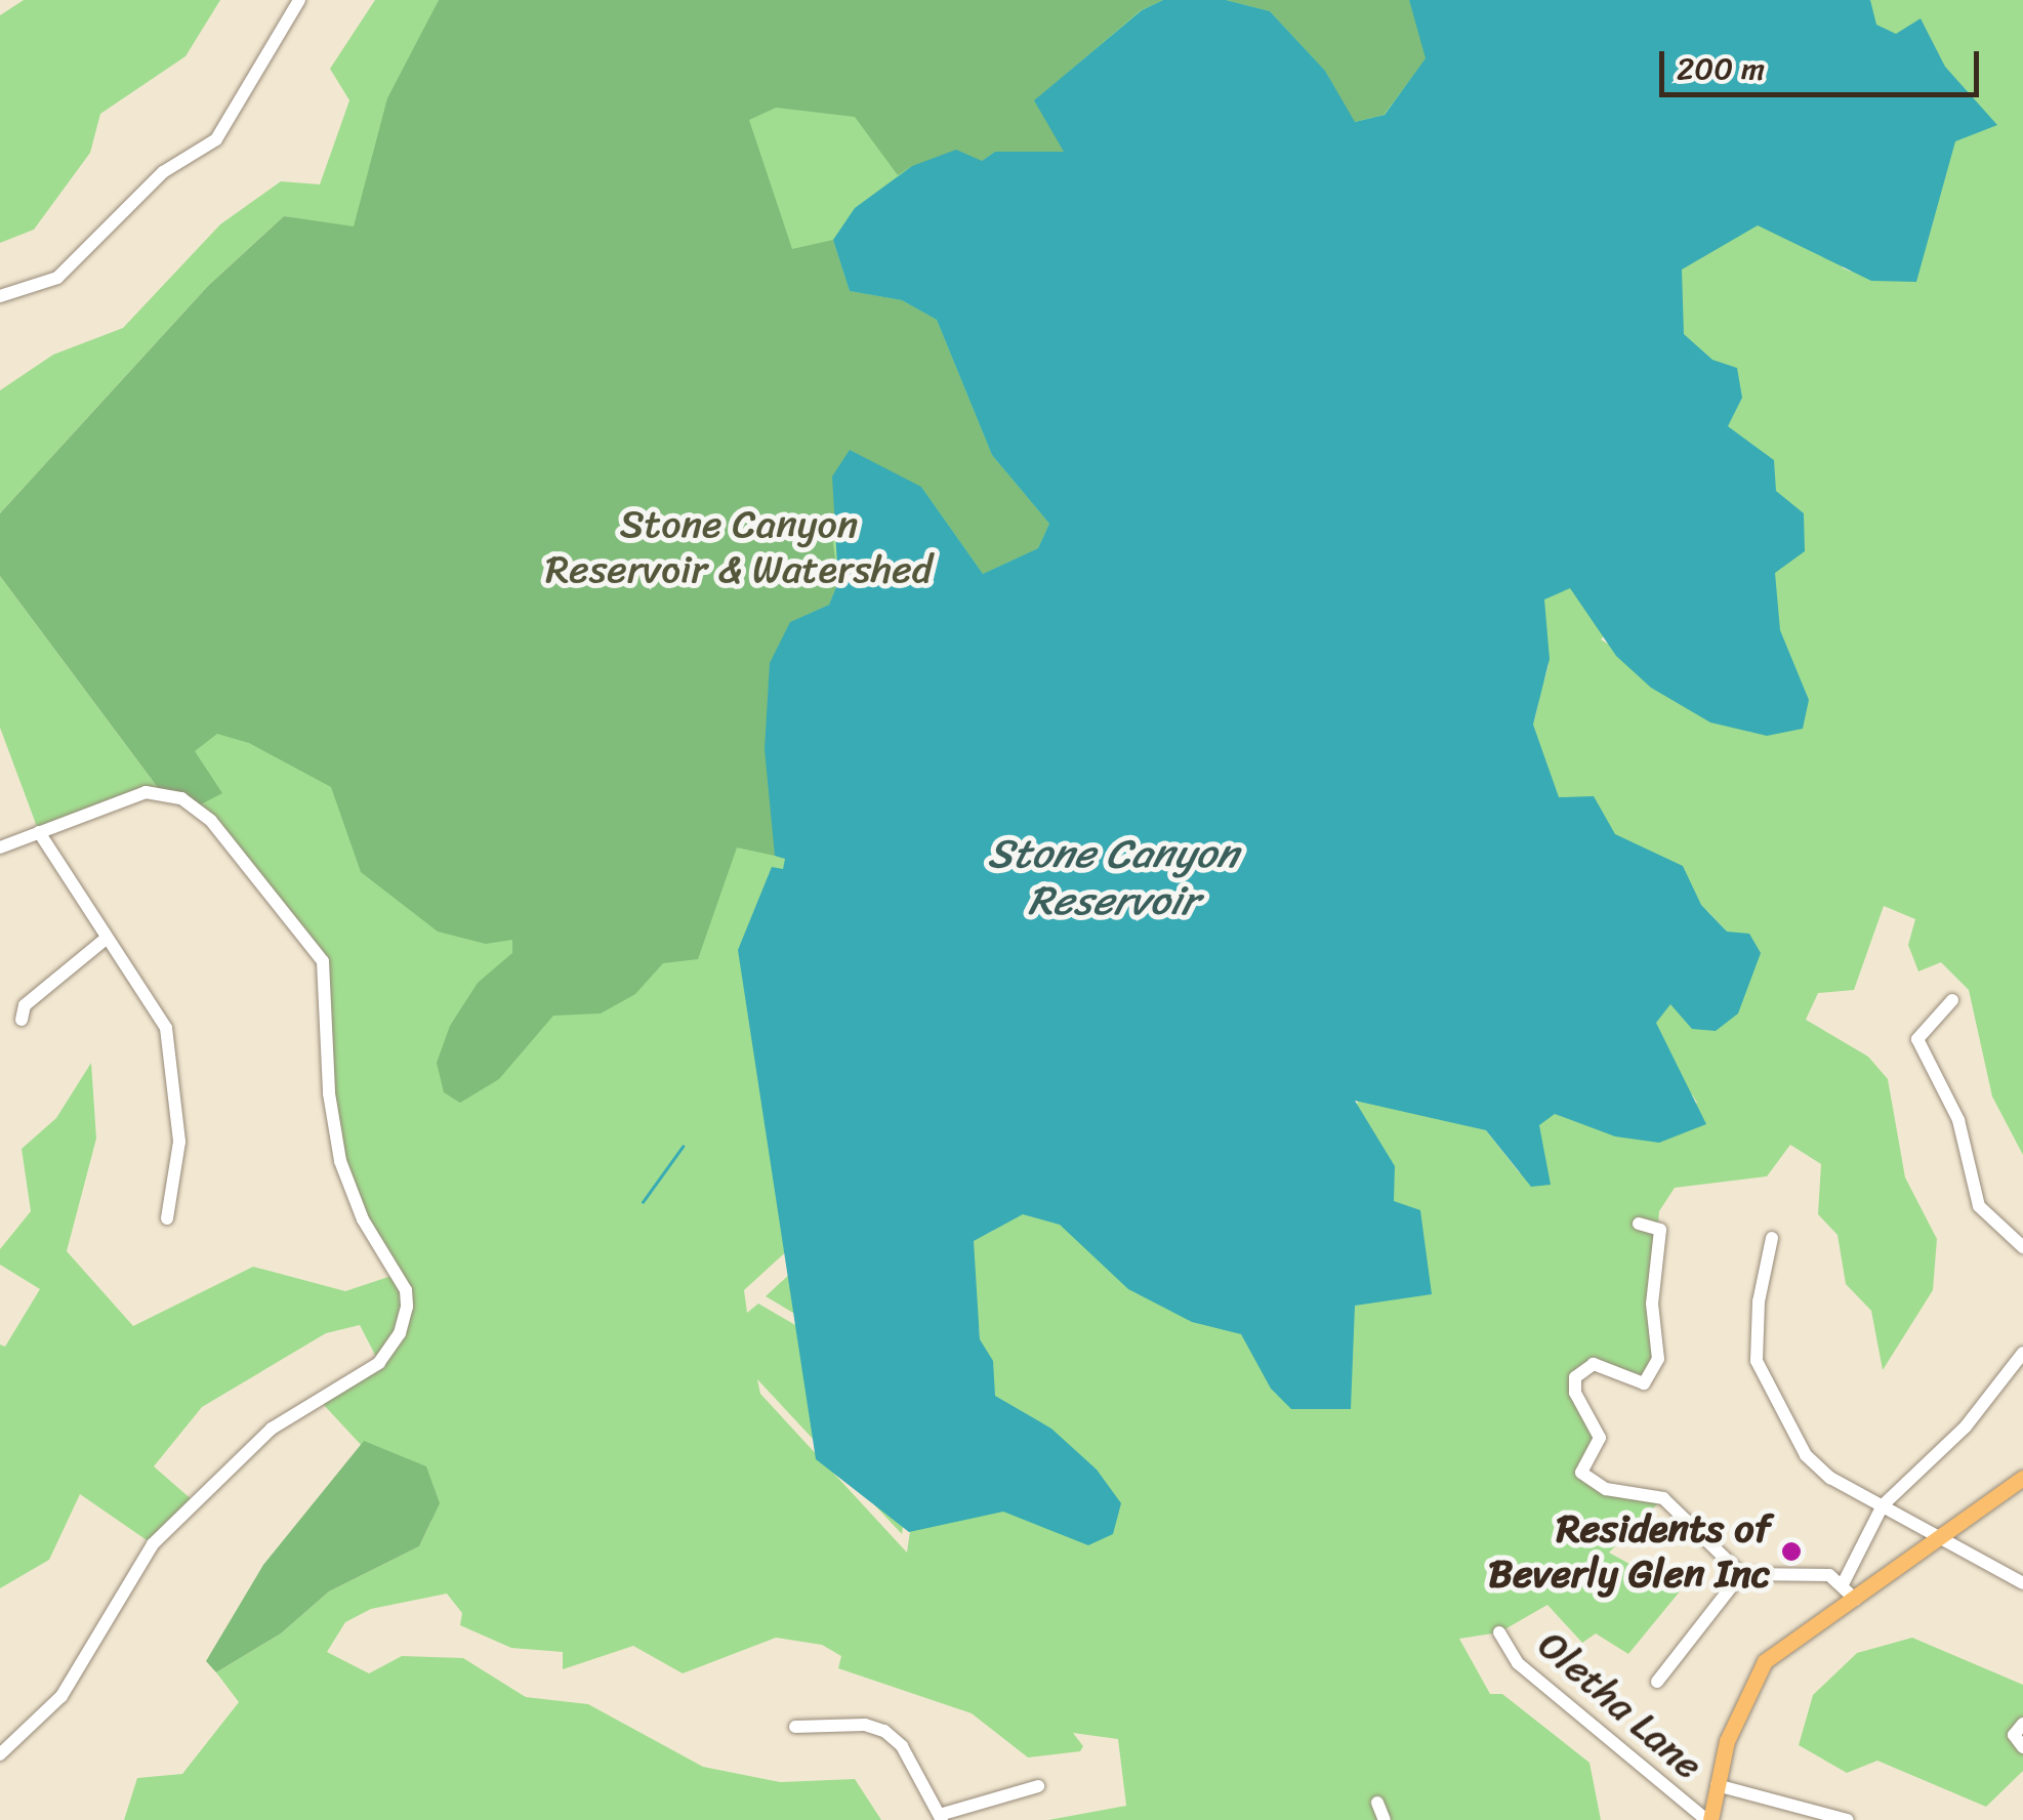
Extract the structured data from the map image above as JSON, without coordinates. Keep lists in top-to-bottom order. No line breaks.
{"streets":{"street":["Oletha Lane"]},"water":["Stone Canyon Reservoir"],"parks":["Stone Canyon Reservoir & Watershed"],"places":["Residents of Beverly Glen Inc"],"scale_bar":"200 m"}
